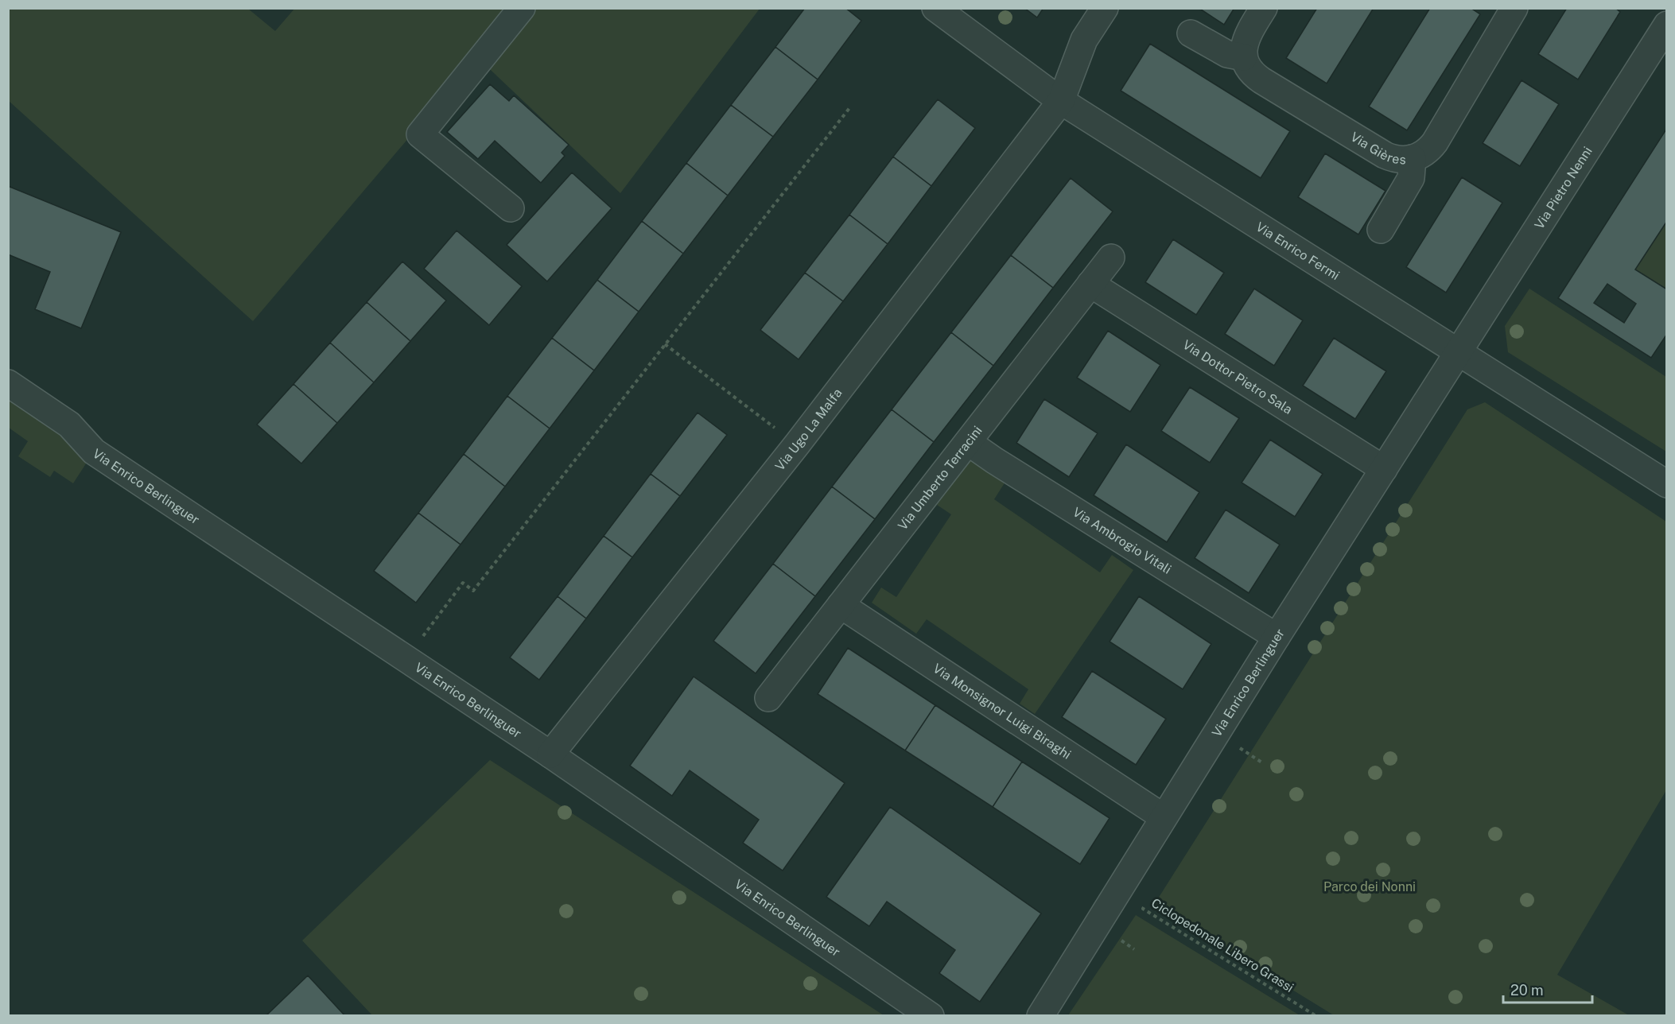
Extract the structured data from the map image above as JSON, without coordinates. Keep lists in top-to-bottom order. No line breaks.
{"streets":{"street":["Via Gières","Via Pietro Nenni","Via Enrico Fermi","Via Dottor Pietro Sala","Via Ugo La Malfa","Via Umberto Terracini","Via Enrico Berlinguer","Via Ambrogio Vitali","Via Monsignor Luigi Biraghi"],"path":["Ciclopedonale Libero Grassi"]},"crossings":[["Via Pietro Nenni","Via Enrico Fermi"],["Via Pietro Nenni","Via Enrico Berlinguer"],["Via Enrico Fermi","Via Ugo La Malfa"],["Via Enrico Fermi","Via Enrico Berlinguer"],["Via Dottor Pietro Sala","Via Umberto Terracini"],["Via Dottor Pietro Sala","Via Enrico Berlinguer"],["Via Ugo La Malfa","Via Enrico Berlinguer"],["Via Umberto Terracini","Via Ambrogio Vitali"],["Via Umberto Terracini","Via Monsignor Luigi Biraghi"],["Via Enrico Berlinguer","Via Ambrogio Vitali"],["Via Enrico Berlinguer","Via Monsignor Luigi Biraghi"]],"parks":["Parco dei Nonni"],"scale_bar":"20 m"}
